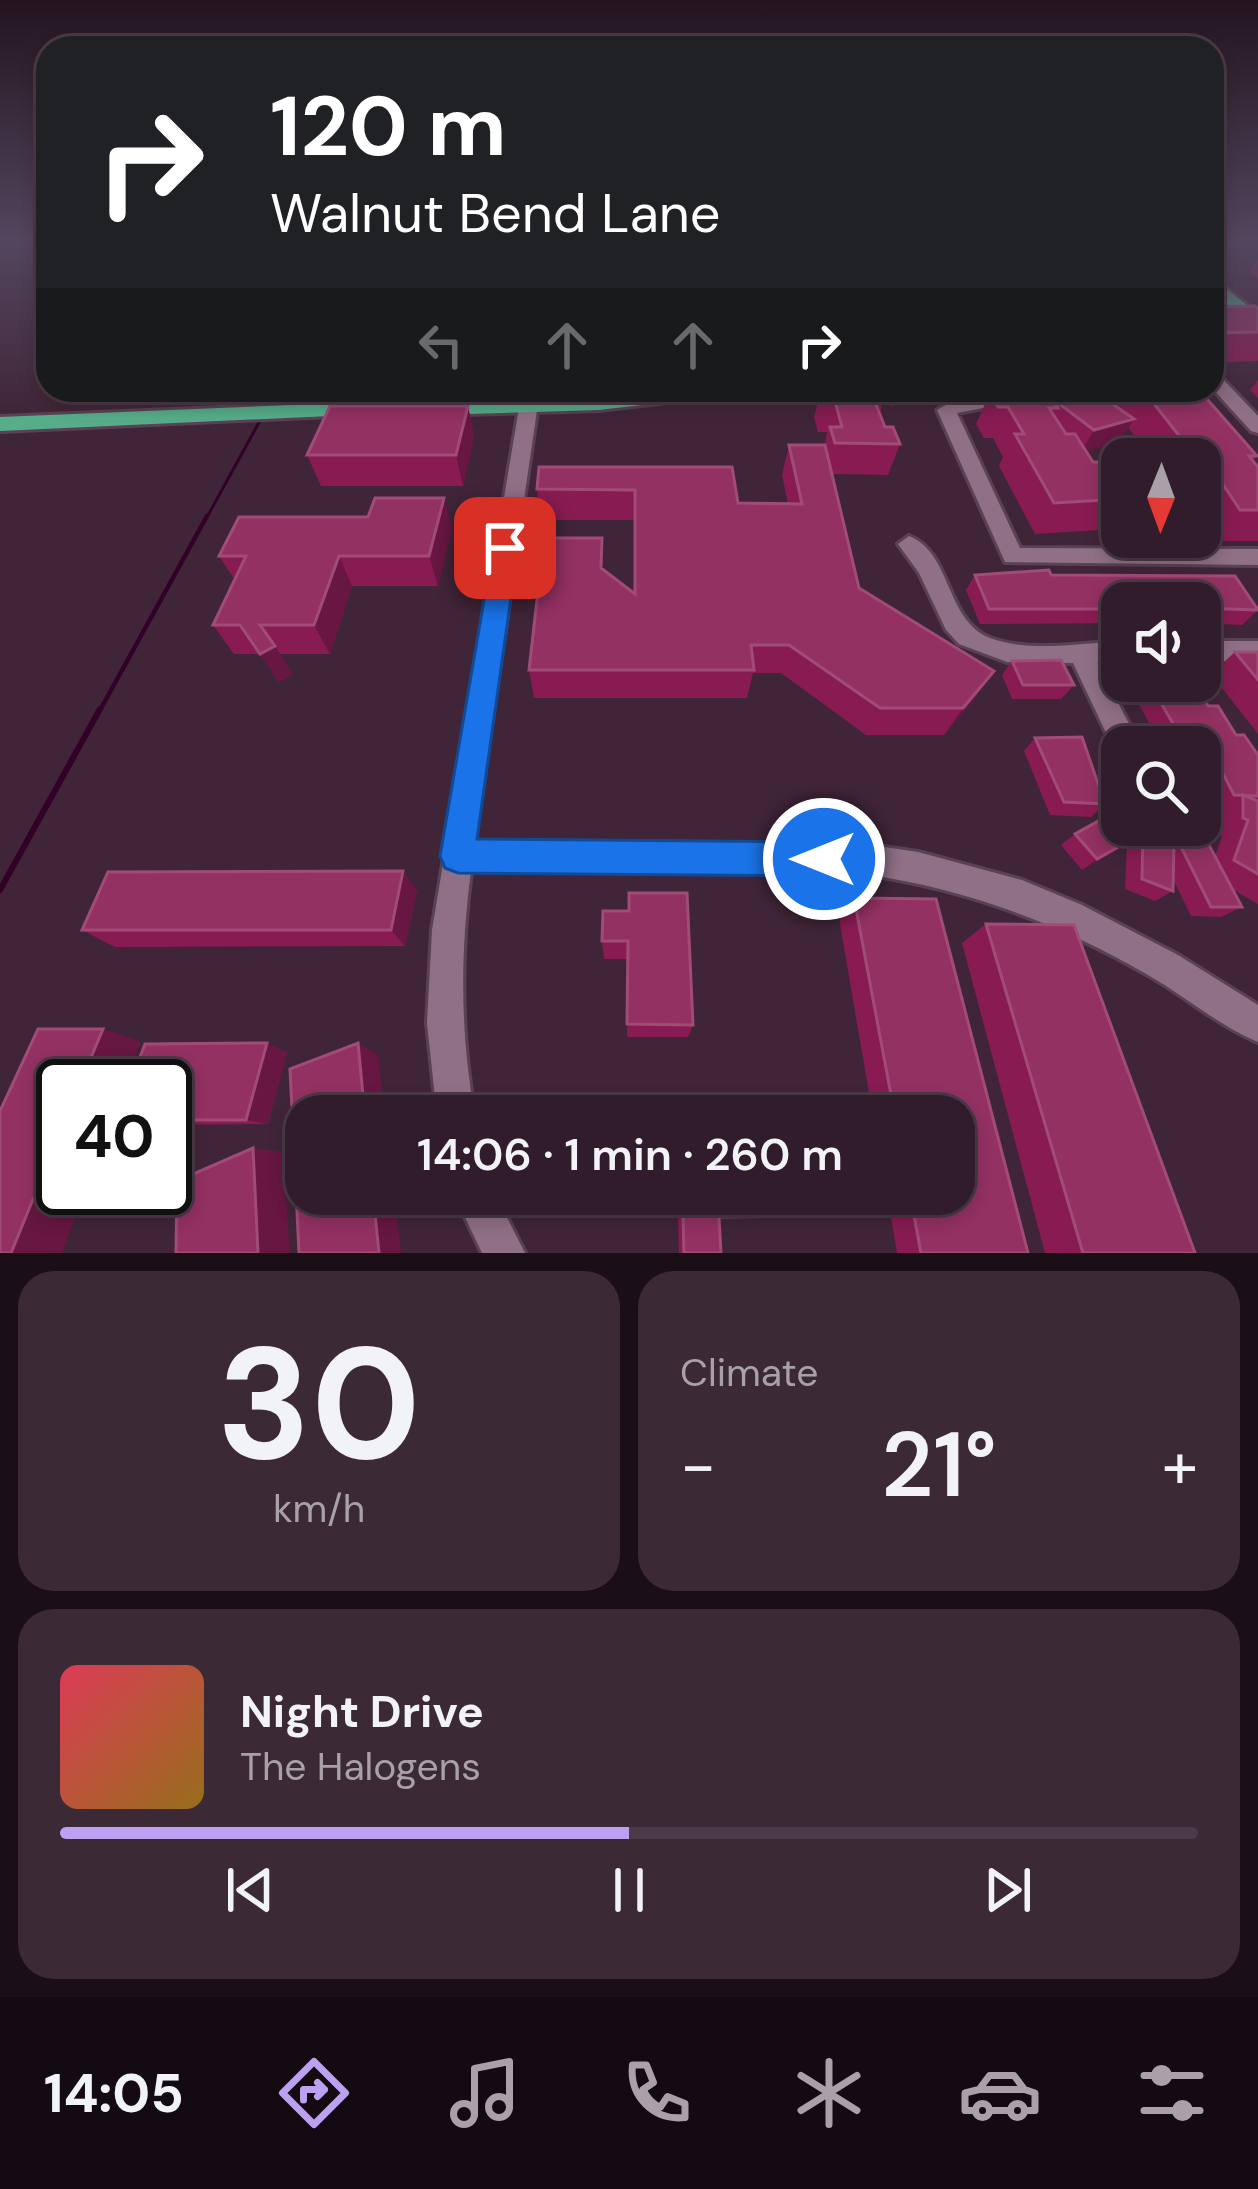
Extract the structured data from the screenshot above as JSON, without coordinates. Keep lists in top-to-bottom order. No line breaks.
{"north":"bottom","page":{"turn":["120 m","Walnut Bend Lane"],"limit":"40","trip":"14:06 · 1 min · 260 m","tile":[["30","km/h"],"Climate"],"heat":["−","21°","+"],"song":["Night Drive","The Halogens"],"tabs":"14:05"}}
